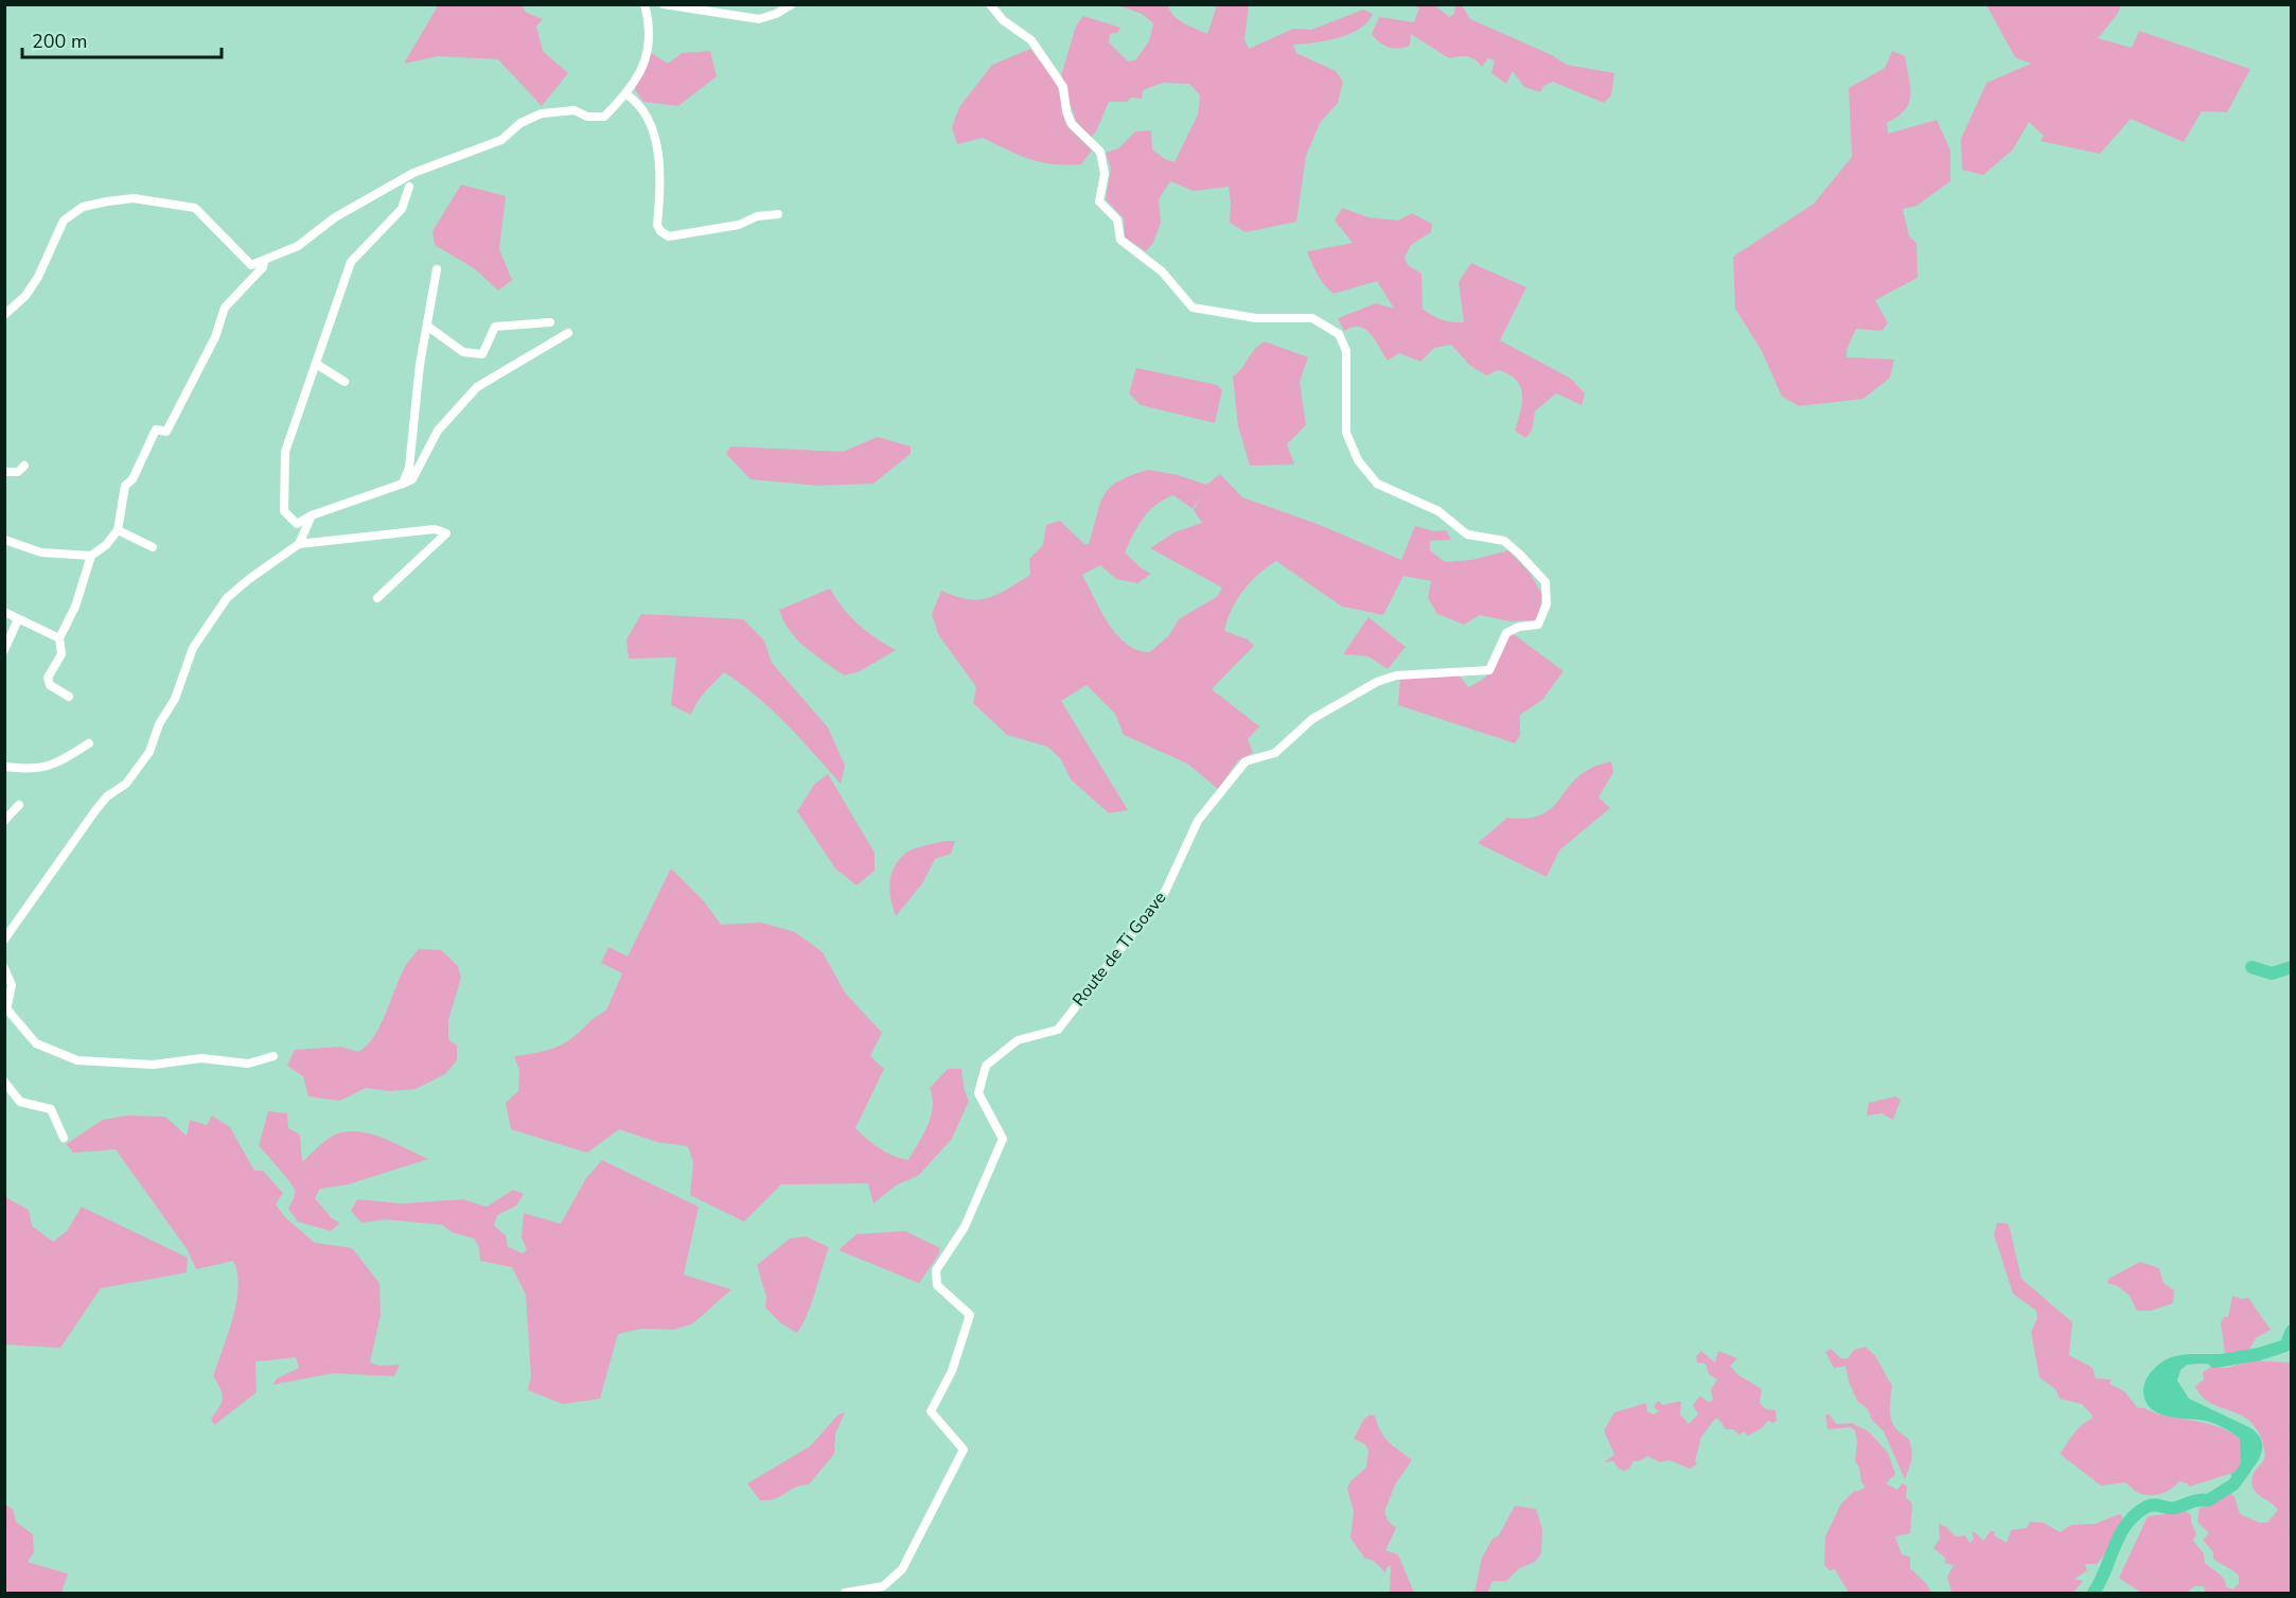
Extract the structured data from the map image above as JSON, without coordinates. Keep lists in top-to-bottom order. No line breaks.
{"streets":{"street":["Route de Ti Goave"]},"scale_bar":"200 m"}
